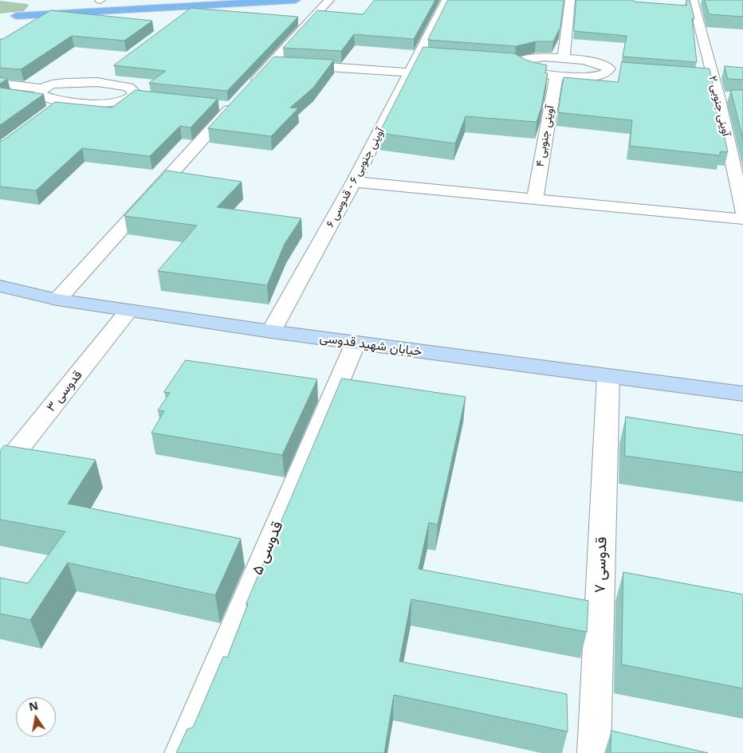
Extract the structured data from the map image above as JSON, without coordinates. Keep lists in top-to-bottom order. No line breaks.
{"streets":{"main road":["خیابان شهید قدوسی"],"street":["آوینی جنوبی ۲","آوینی جنوبی ۴","آوینی جنوبی ۶ - قدوسی ۶","قدوسی ۳","قدوسی ۵","قدوسی ۷"]},"crossings":[["آوینی جنوبی ۶ - قدوسی ۶","خیابان شهید قدوسی"],["خیابان شهید قدوسی","قدوسی ۳"],["خیابان شهید قدوسی","قدوسی ۵"],["خیابان شهید قدوسی","قدوسی ۷"]],"north":"top"}
